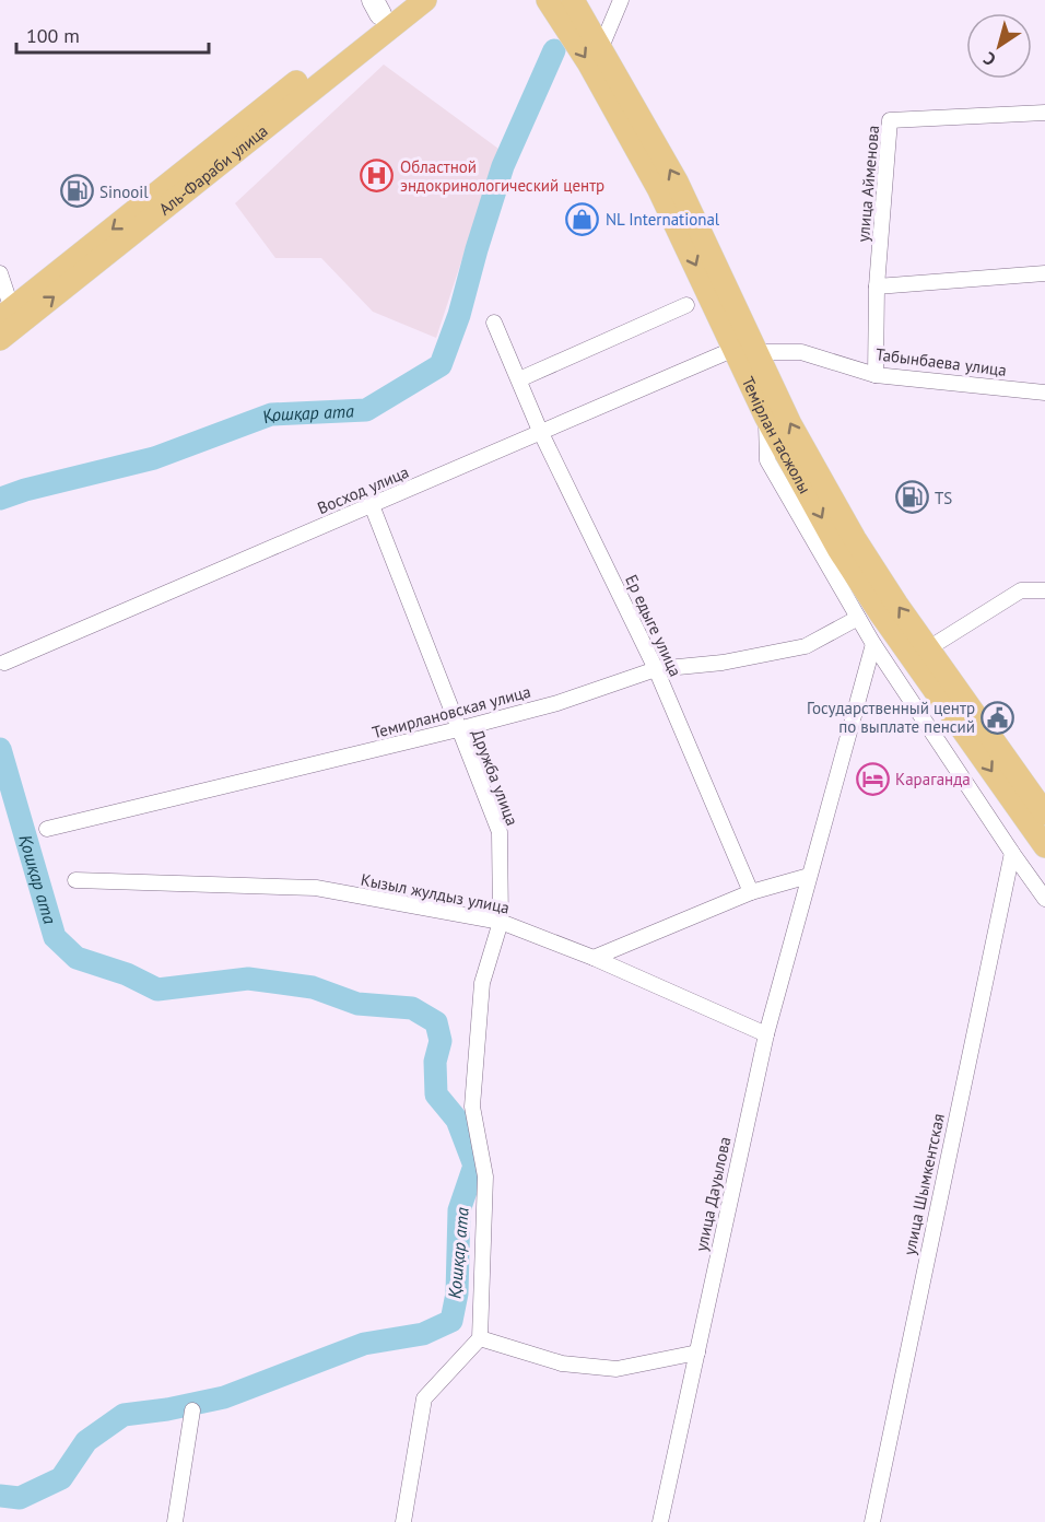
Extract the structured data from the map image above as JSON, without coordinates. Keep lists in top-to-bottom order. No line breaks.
{"streets":{"main road":["Аль-Фараби улица","Темірлан тасжолы"],"street":["улица Айменова","Табынбаева улица","Восход улица","Ер едыге улица","Темирлановская улица","Дружба улица","Кызыл жулдыз улица","улица Шымкентская","улица Дауылова"]},"crossings":[["улица Айменова","Табынбаева улица"],["Табынбаева улица","Темірлан тасжолы"],["Табынбаева улица","Восход улица"],["Темірлан тасжолы","Восход улица"],["Восход улица","Ер едыге улица"],["Восход улица","Дружба улица"],["Ер едыге улица","Темирлановская улица"],["Темирлановская улица","Дружба улица"],["Дружба улица","Кызыл жулдыз улица"],["Кызыл жулдыз улица","улица Дауылова"]],"water":["Қошқар ата"],"places":{"hospital":["Областной эндокринологический центр"],"fuel station":["Sinooil","TS"],"shop":["NL International"],"public building":["Государственный центр по выплате пенсий"],"hotel":["Караганда"]},"scale_bar":"100 m","north":"bottom left"}
